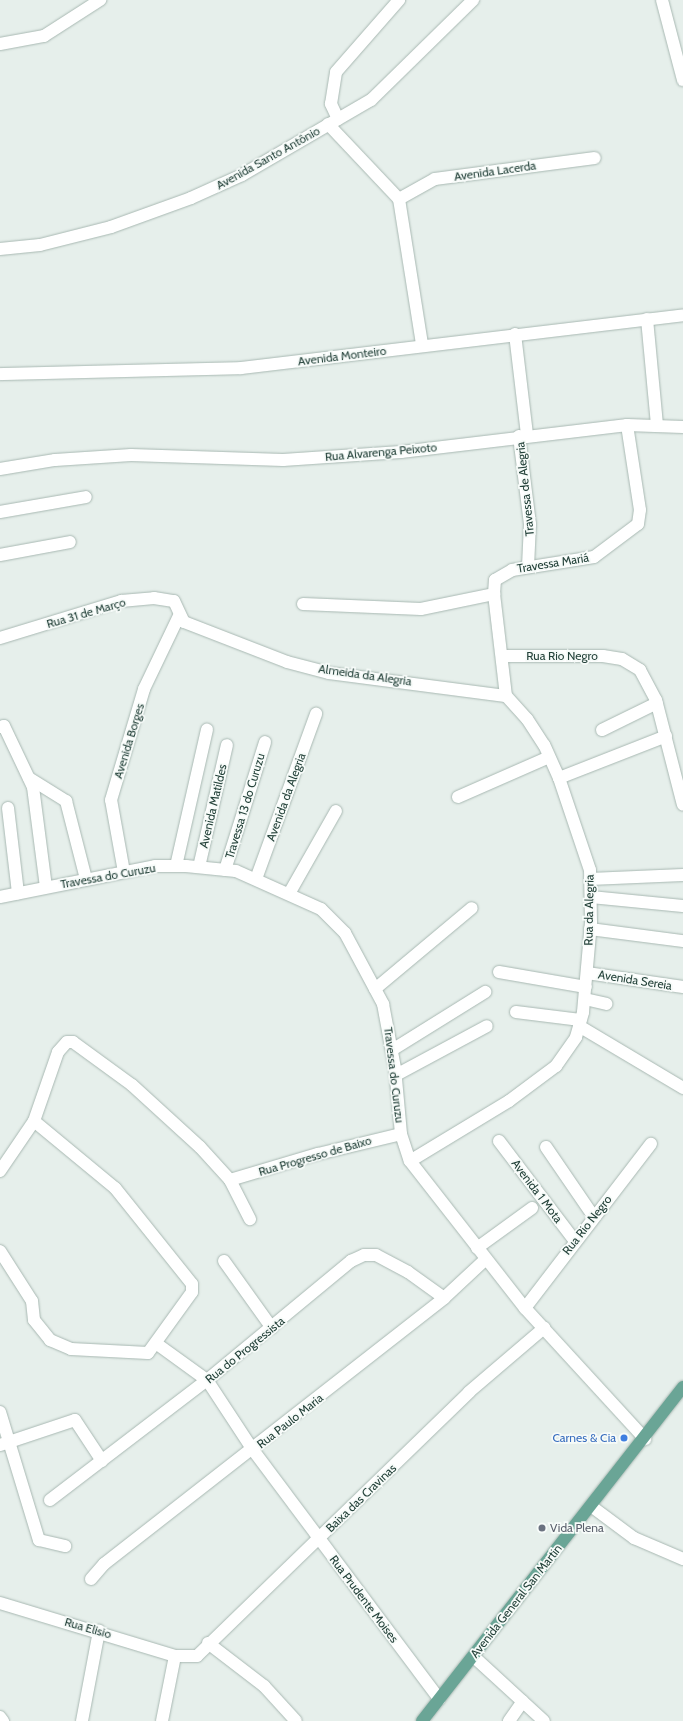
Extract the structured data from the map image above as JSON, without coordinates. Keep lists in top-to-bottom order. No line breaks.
{"streets":{"main road":["Avenida General San Martin"],"street":["Avenida Santo Antônio","Avenida Lacerda","Avenida Monteiro","Rua Alvarenga Peixoto","Travessa de Alegria","Travessa Mariá","Rua 31 de Março","Rua Rio Negro","Almeida da Alegria","Avenida Borges","Avenida da Alegria","Avenida Matildes","Travessa 13 do Curuzu","Travessa do Curuzu","Rua da Alegria","Avenida Sereia","Rua Progresso de Baixo","Avenida 1 Mota","Rua do Progressista","Rua Paulo Maria","Baixa das Cravinas","Rua Prudente Moises","Rua Elisio"]},"crossings":[["Avenida Monteiro","Travessa de Alegria"],["Rua Alvarenga Peixoto","Travessa de Alegria"],["Rua Alvarenga Peixoto","Travessa Mariá"],["Travessa de Alegria","Travessa Mariá"],["Rua 31 de Março","Almeida da Alegria"],["Rua 31 de Março","Avenida Borges"],["Rua Rio Negro","Travessa do Curuzu"],["Rua Rio Negro","Avenida 1 Mota"],["Almeida da Alegria","Avenida Borges"],["Almeida da Alegria","Rua da Alegria"],["Avenida Borges","Travessa do Curuzu"],["Avenida da Alegria","Travessa do Curuzu"],["Avenida Matildes","Travessa do Curuzu"],["Travessa 13 do Curuzu","Travessa do Curuzu"],["Travessa do Curuzu","Rua da Alegria"],["Travessa do Curuzu","Rua Progresso de Baixo"],["Travessa do Curuzu","Rua Paulo Maria"],["Travessa do Curuzu","Baixa das Cravinas"],["Rua da Alegria","Avenida Sereia"],["Rua do Progressista","Rua Paulo Maria"],["Rua do Progressista","Rua Prudente Moises"],["Rua Paulo Maria","Rua Prudente Moises"],["Baixa das Cravinas","Rua Prudente Moises"],["Baixa das Cravinas","Rua Elisio"],["Rua Prudente Moises","Avenida General San Martin"]],"places":["Carnes & Cia","Vida Plena"]}
